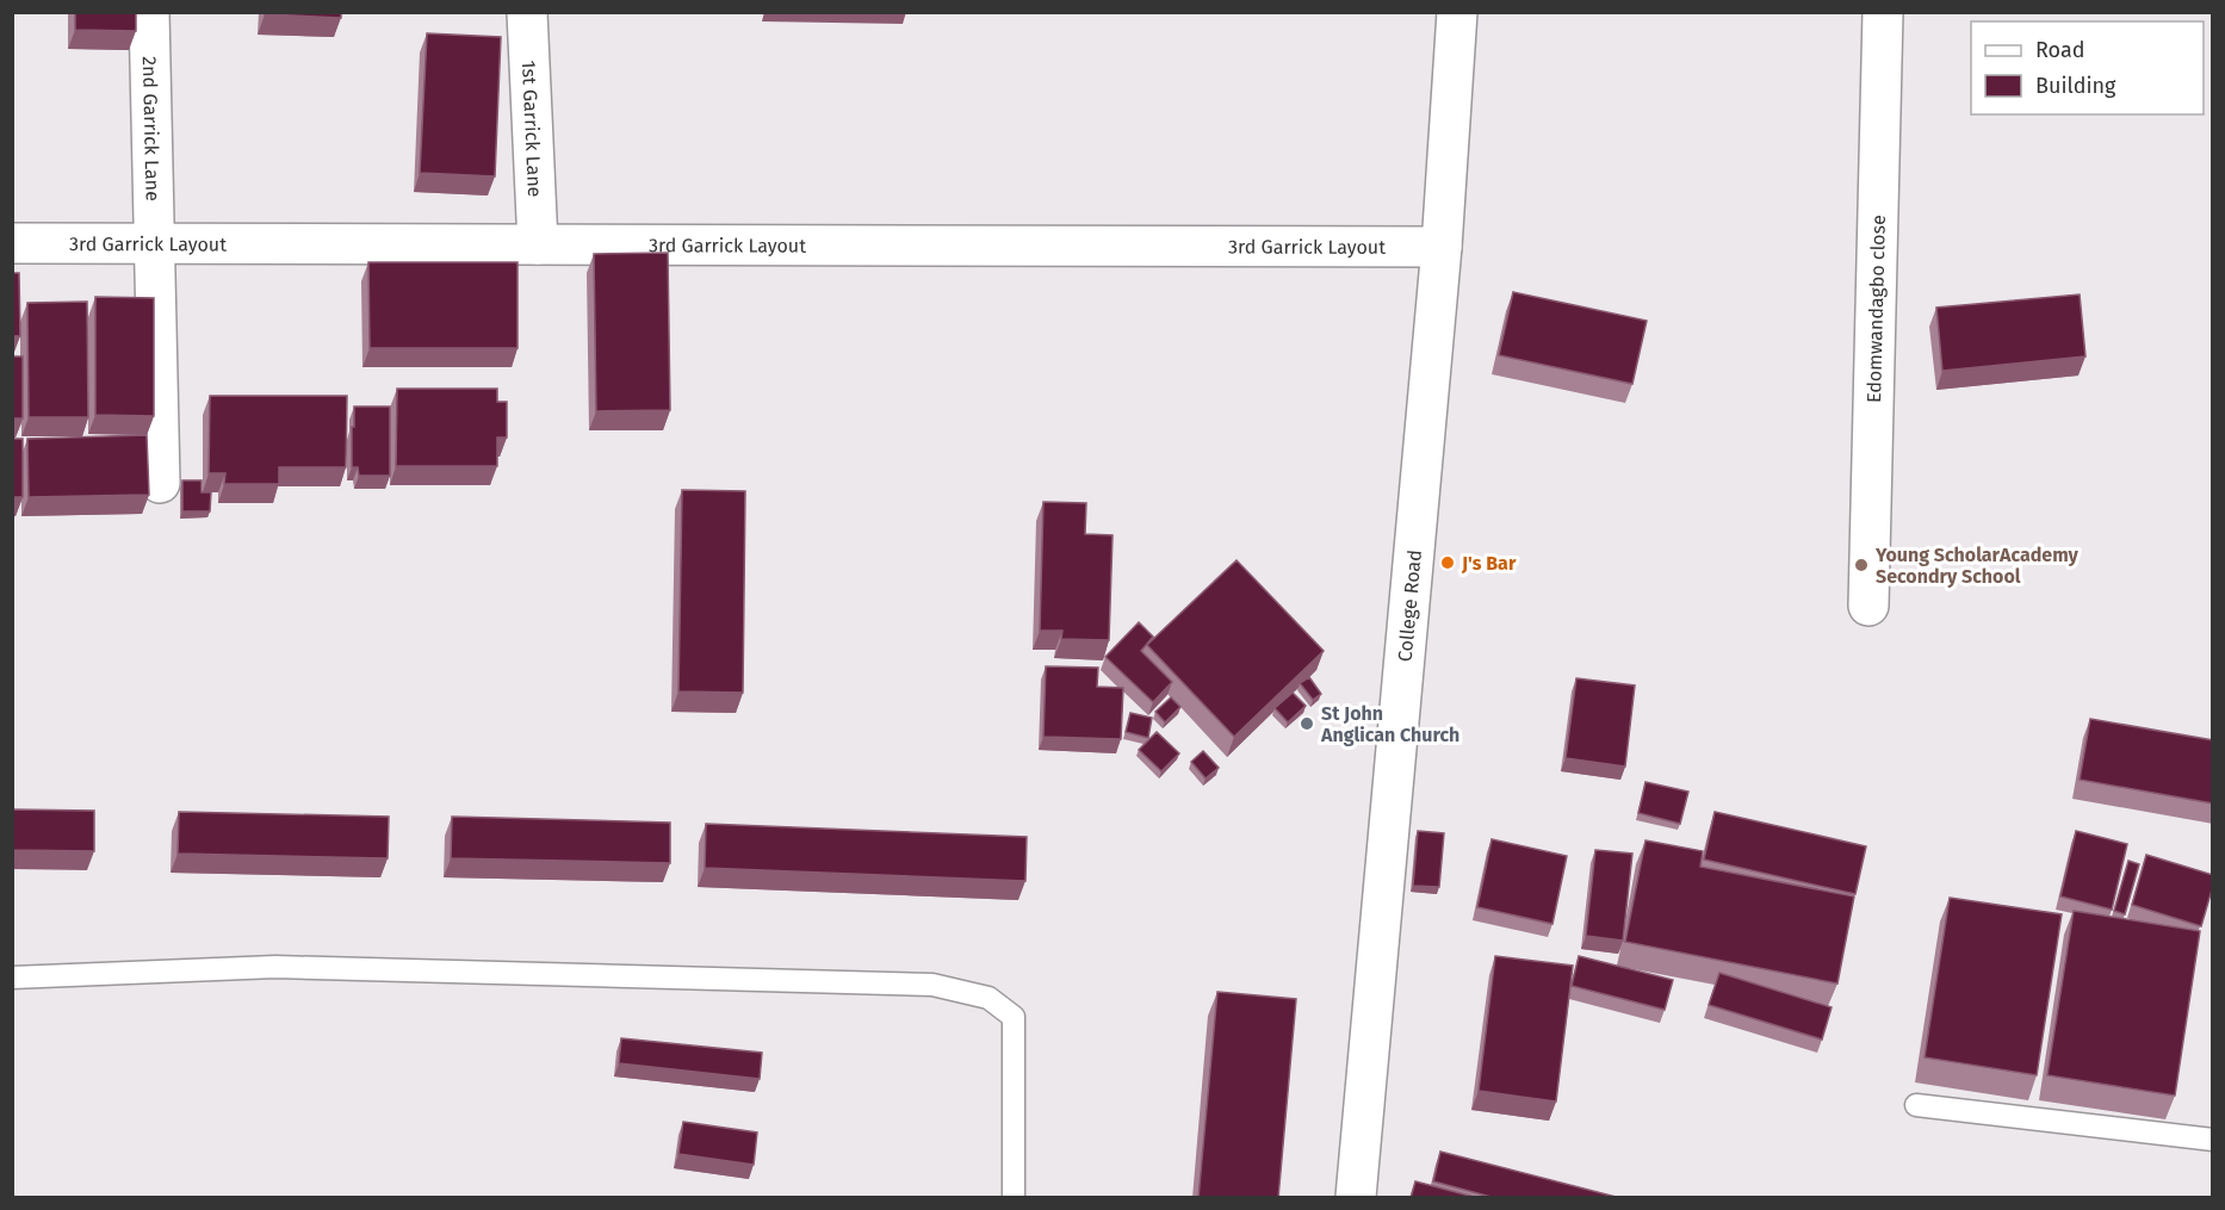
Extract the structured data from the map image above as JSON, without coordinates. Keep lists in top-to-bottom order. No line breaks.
{"streets":{"street":["2nd Garrick Lane","1st Garrick Lane","3rd Garrick Layout","Edomwandagbo close","College Road"]},"crossings":[["2nd Garrick Lane","3rd Garrick Layout"],["1st Garrick Lane","3rd Garrick Layout"],["3rd Garrick Layout","College Road"]],"places":["J's Bar","Young ScholarAcademy Secondry School","St John Anglican Church"],"legend":["Road","Building"]}
